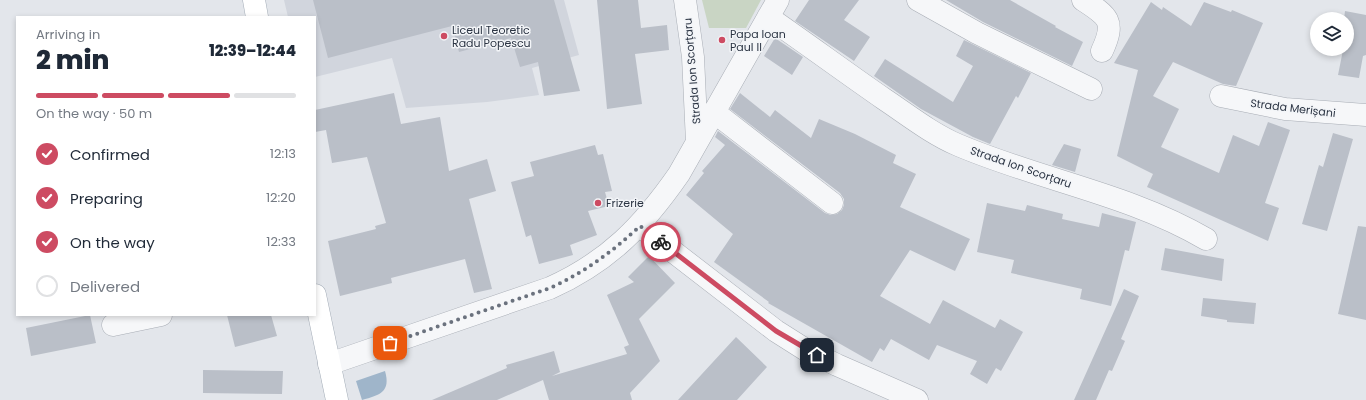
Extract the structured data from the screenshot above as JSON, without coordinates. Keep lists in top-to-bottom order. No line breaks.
{"streets":{"street":["Strada Ion Scorțaru","Strada Merișani"]},"places":["Liceul Teoretic Radu Popescu","Papa Ioan Paul II","Frizerie"],"page":{"heading":["2 min","Arriving in","12:39–12:44"],"bar":"On the way · 50 m","list":[["Confirmed","12:13"],["Preparing","12:20"],["On the way","12:33"],"Delivered"]}}
